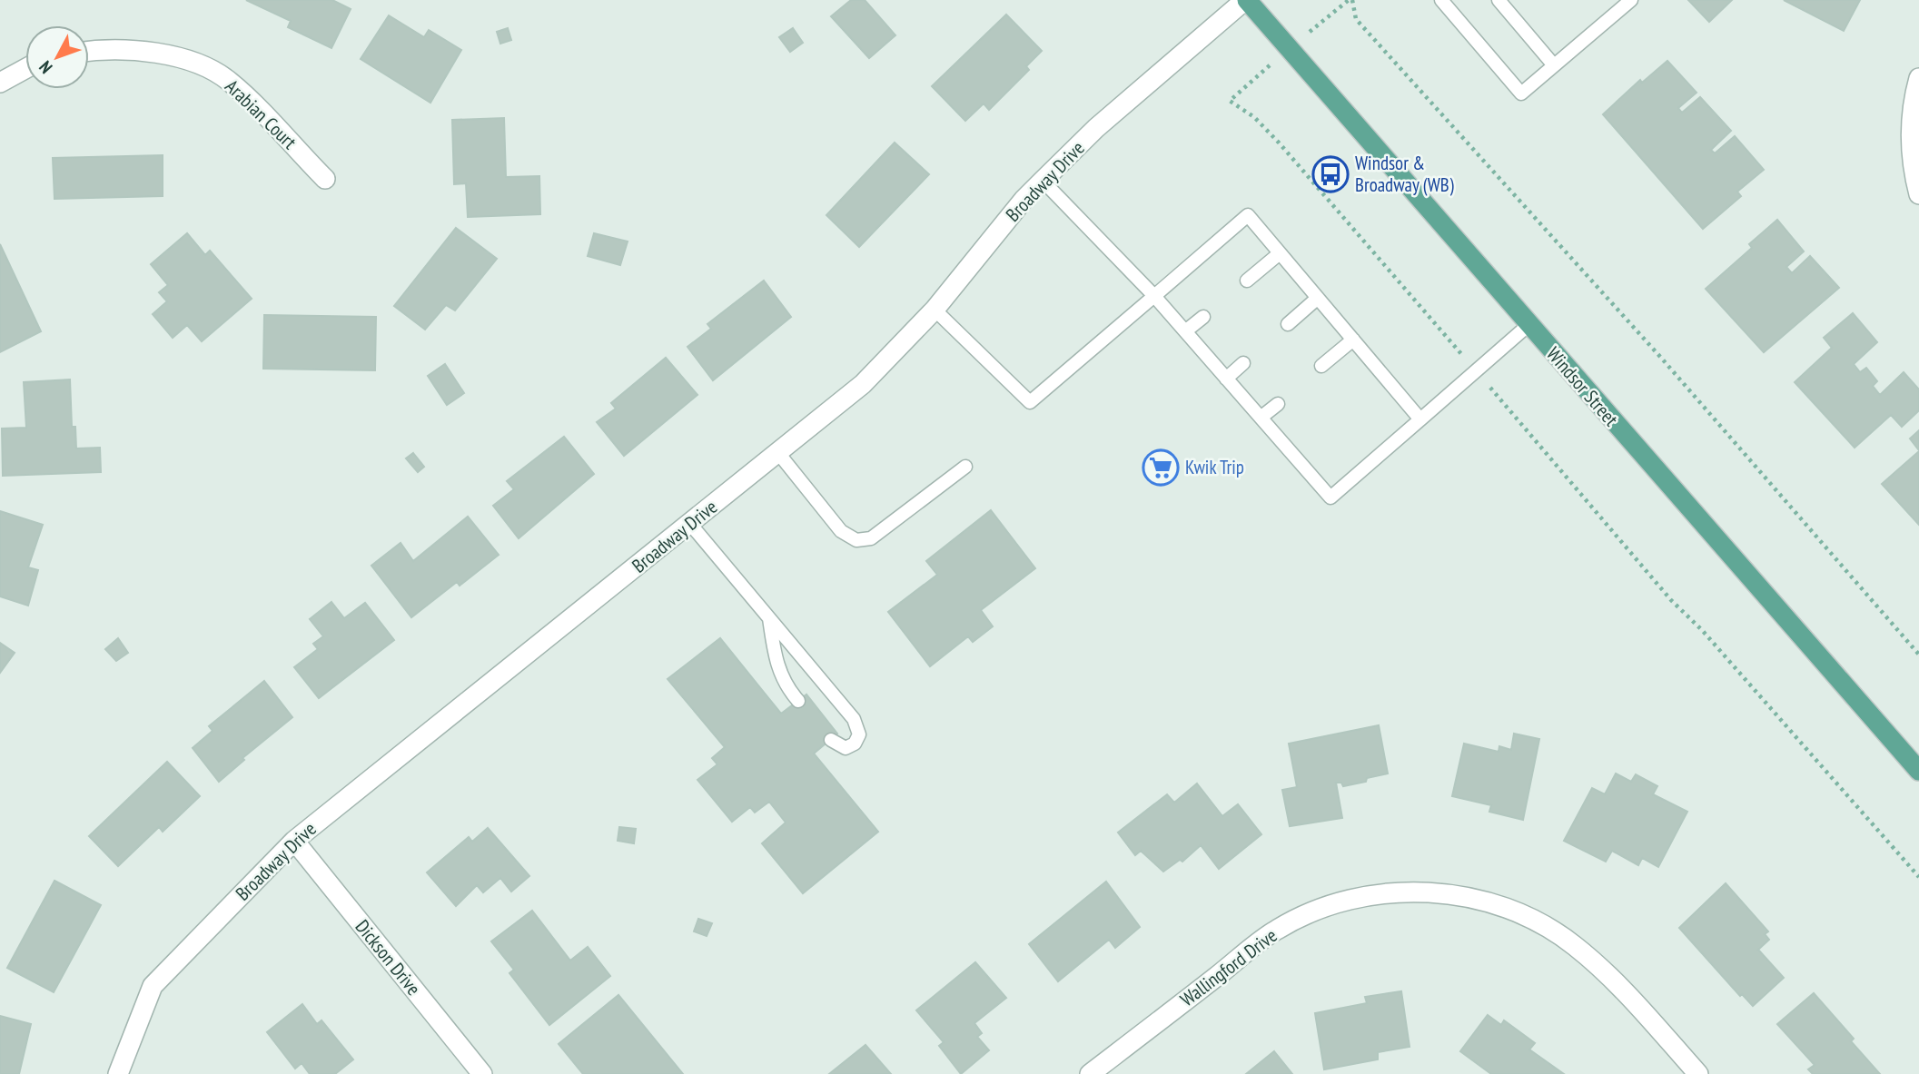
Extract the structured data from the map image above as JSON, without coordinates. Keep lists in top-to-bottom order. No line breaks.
{"streets":{"main road":["Windsor Street"],"street":["Arabian Court","Broadway Drive","Dickson Drive","Wallingford Drive"]},"crossings":[["Broadway Drive","Windsor Street"],["Broadway Drive","Dickson Drive"]],"places":{"bus stop":["Windsor & Broadway (WB)"],"supermarket":["Kwik Trip"]},"north":"bottom left"}
